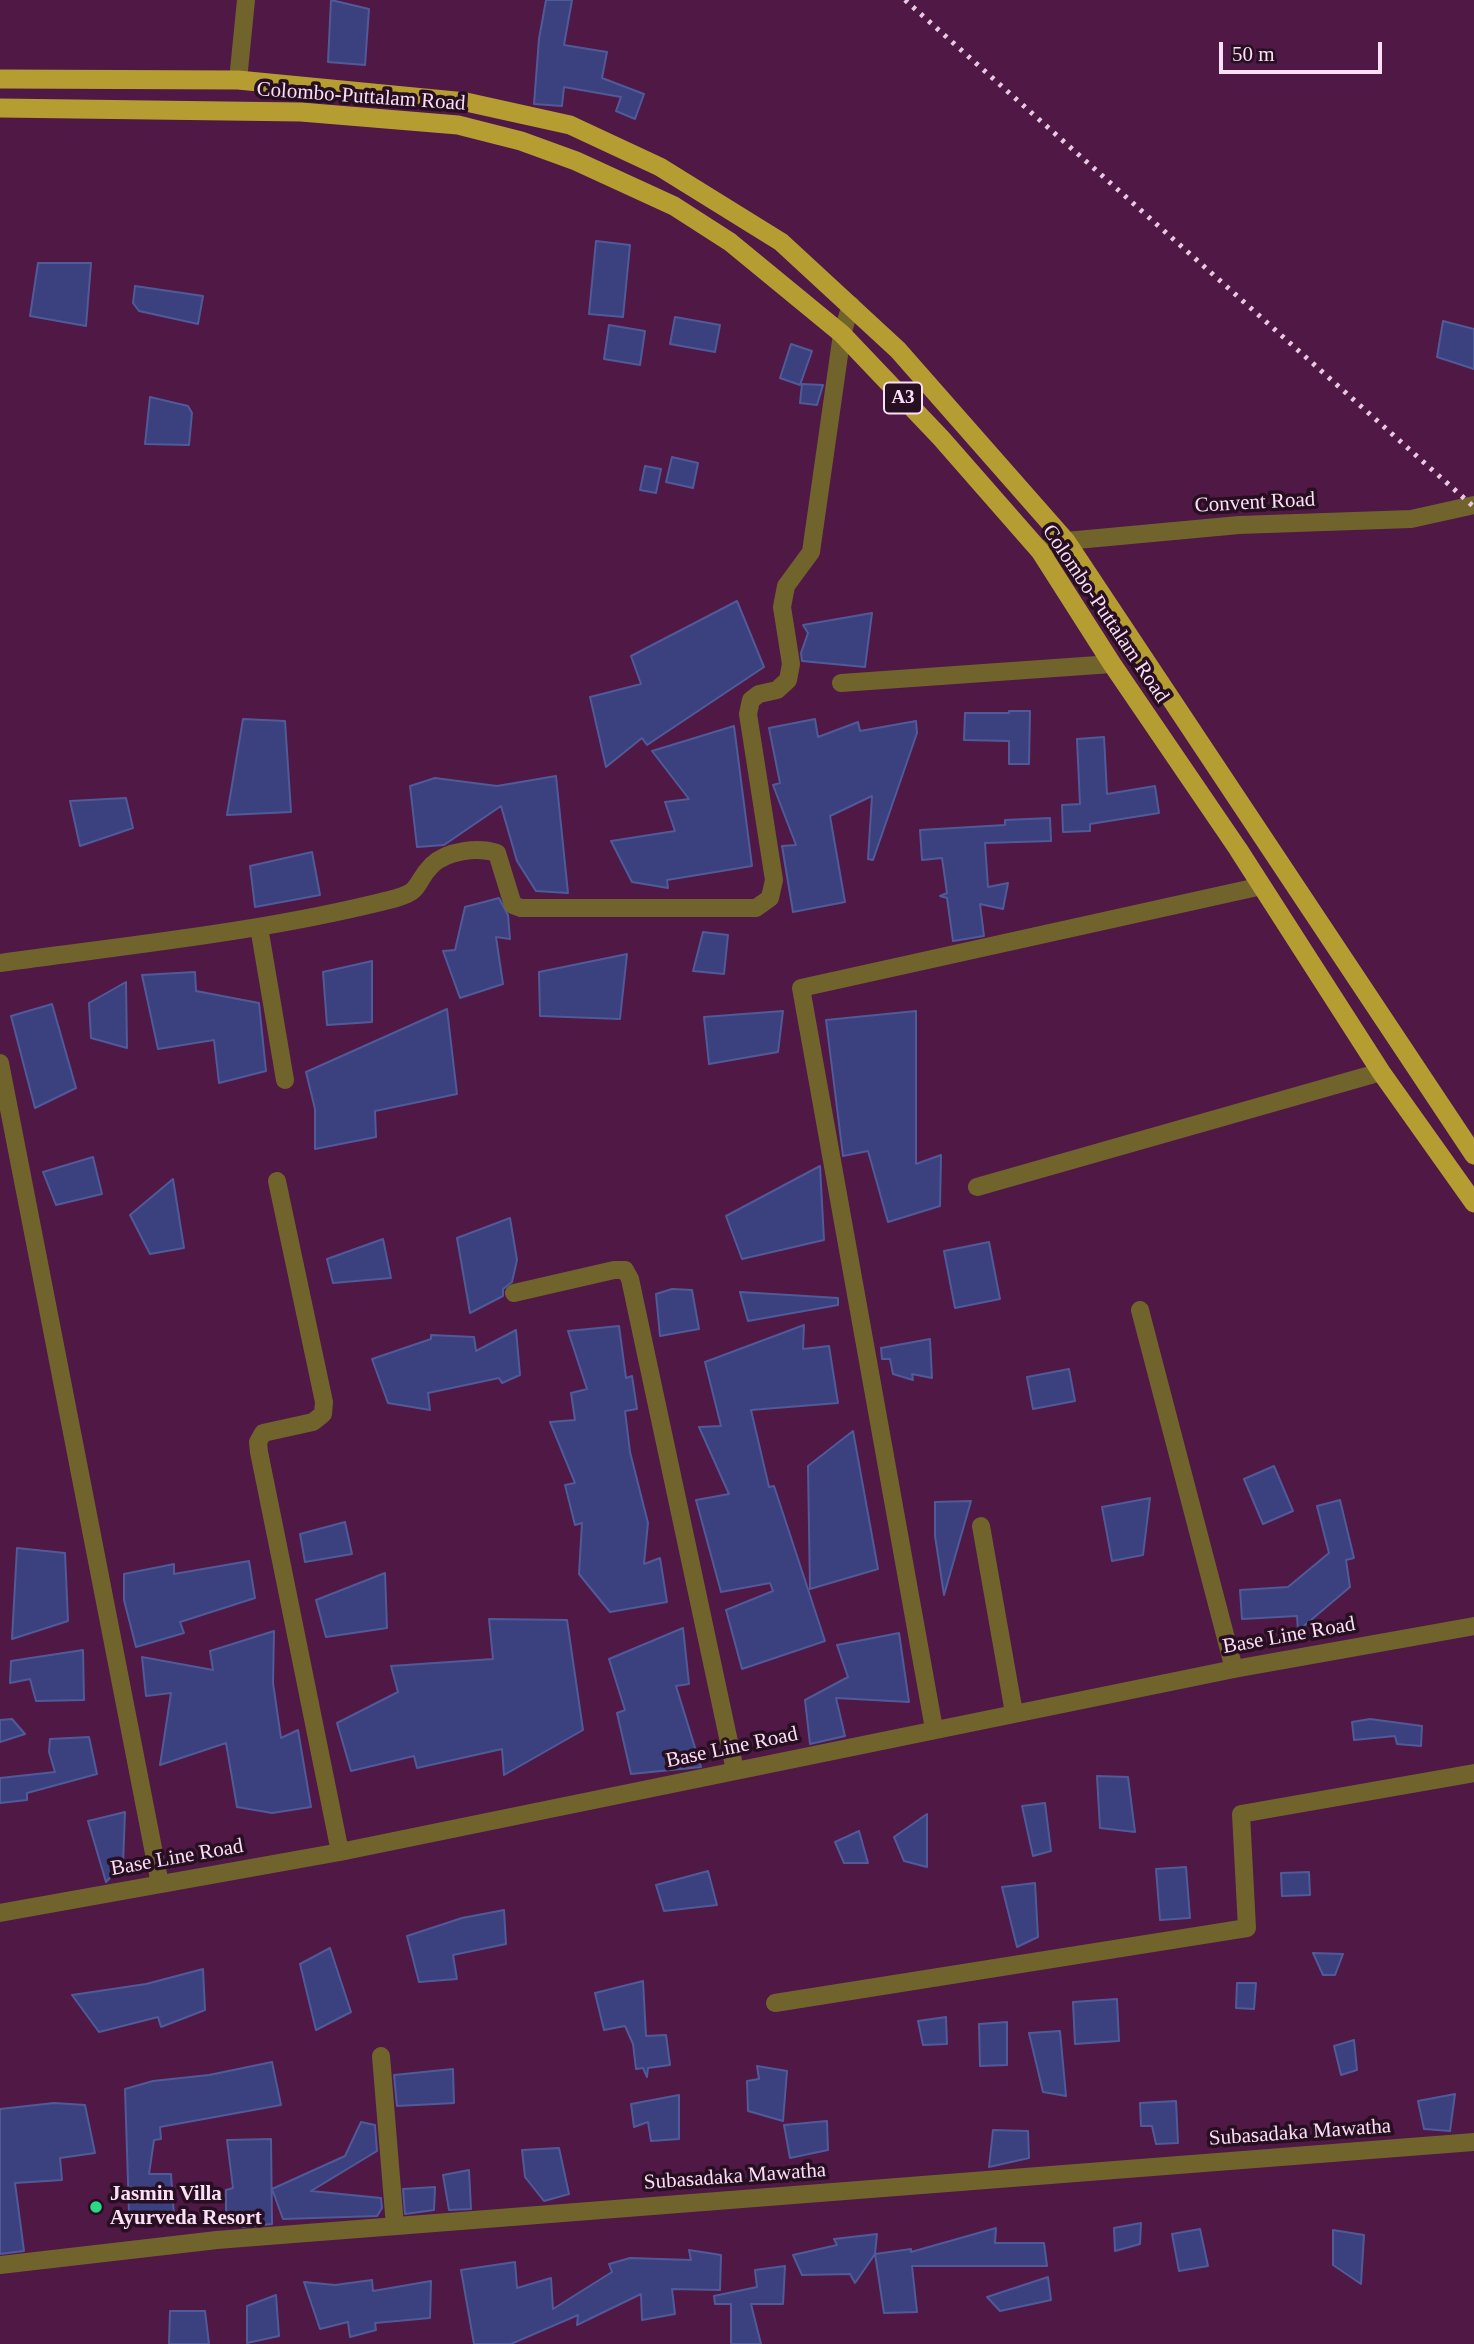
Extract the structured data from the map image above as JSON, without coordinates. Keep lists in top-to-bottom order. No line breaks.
{"streets":{"highway":["Colombo-Puttalam Road","A3"],"street":["Convent Road","Base Line Road","Subasadaka Mawatha"]},"crossings":[["Colombo-Puttalam Road","Convent Road"]],"places":["Jasmin Villa Ayurveda Resort"],"scale_bar":"50 m"}
